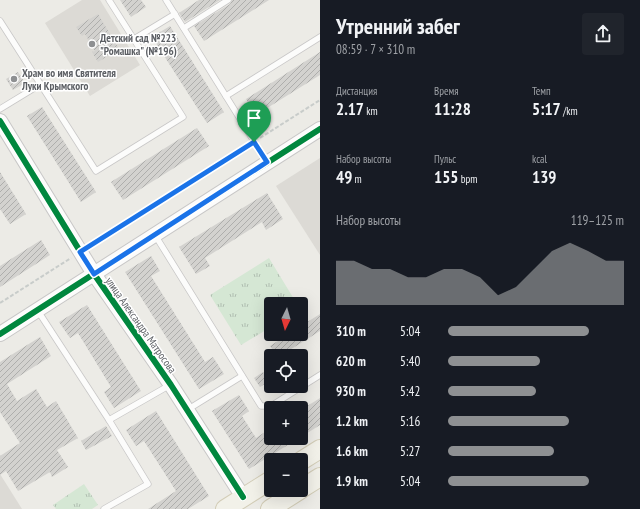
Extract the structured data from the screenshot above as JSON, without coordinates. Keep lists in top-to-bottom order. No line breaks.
{"streets":{"street":["улица Александра Матросова"]},"places":["Детский сад №223 \"Ромашка\" (№196)","Храм во имя Святителя Луки Крымского"],"north":"bottom","page":{"heading":["Утренний забег","08:59 · 7 × 310 m"],"stats":[["Дистанция","2.17 km"],["Время","11:28"],["Темп","5:17 /km"],["Набор высоты","49 m"],["Пульс","155 bpm"],["kcal","139"]],"chart":["Набор высоты","119–125 m"],"map_buttons":["+","−"],"list":[{"name":"310 m","note":"5:04"},{"name":"620 m","note":"5:40"},{"name":"930 m","note":"5:42"},{"name":"1.2 km","note":"5:16"},{"name":"1.6 km","note":"5:27"},{"name":"1.9 km","note":"5:04"}]}}
